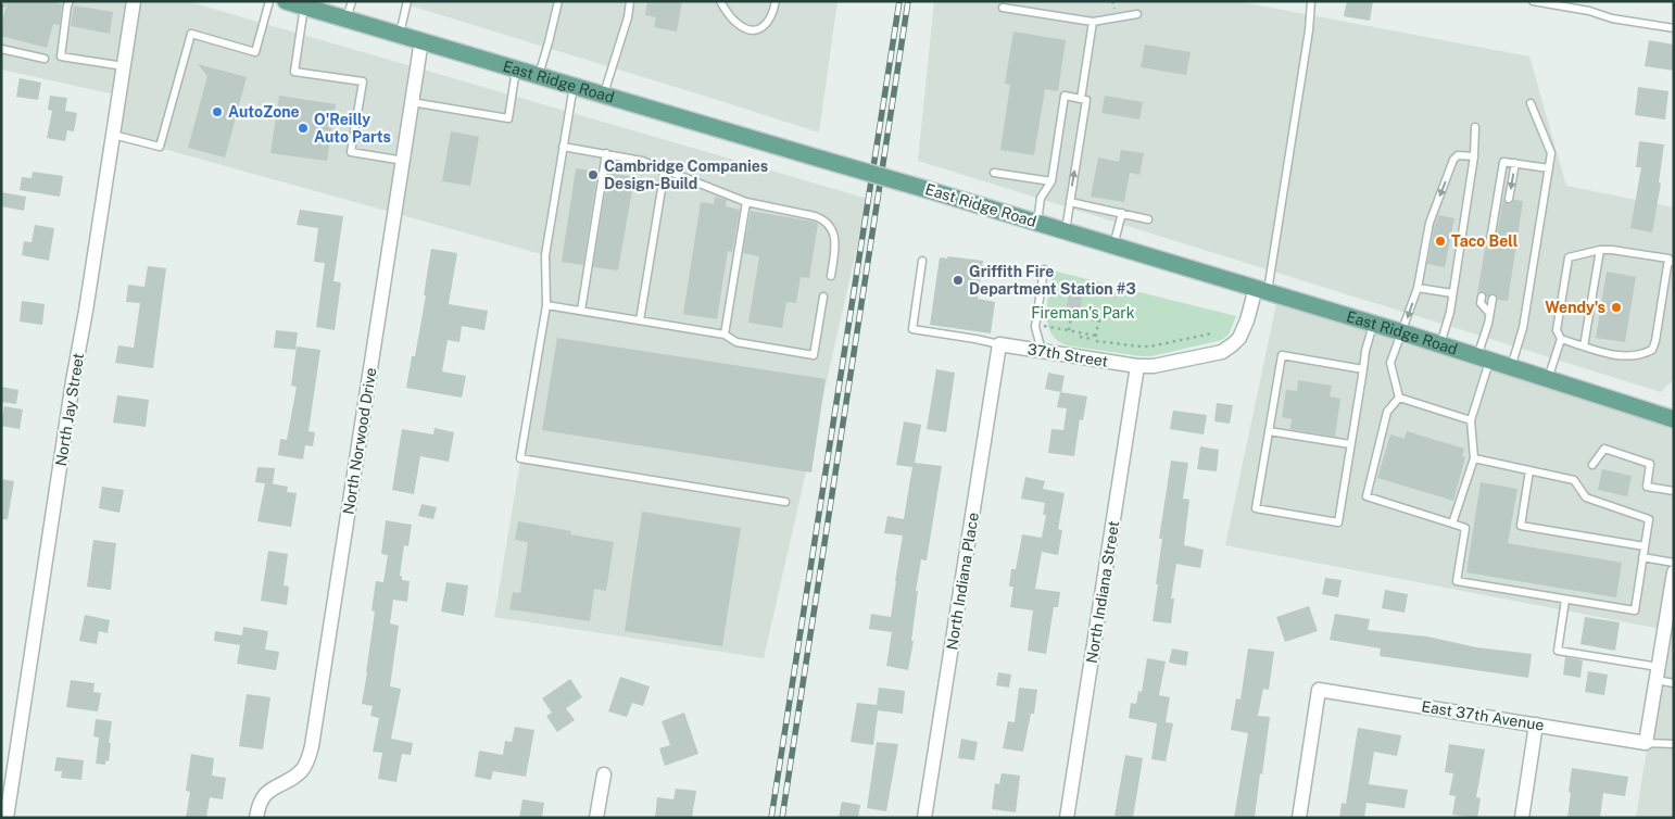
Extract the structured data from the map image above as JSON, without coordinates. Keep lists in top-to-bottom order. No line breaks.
{"streets":{"main road":["East Ridge Road"],"street":["37th Street","North Jay Street","North Norwood Drive","North Indiana Place","North Indiana Street","East 37th Avenue"]},"crossings":[["East Ridge Road","37th Street"],["East Ridge Road","North Norwood Drive"],["37th Street","North Indiana Place"],["37th Street","North Indiana Street"]],"parks":["Fireman’s Park"],"places":["AutoZone","O'Reilly Auto Parts","Cambridge Companies Design-Build","Taco Bell","Griffith Fire Department Station #3","Wendy's"]}
